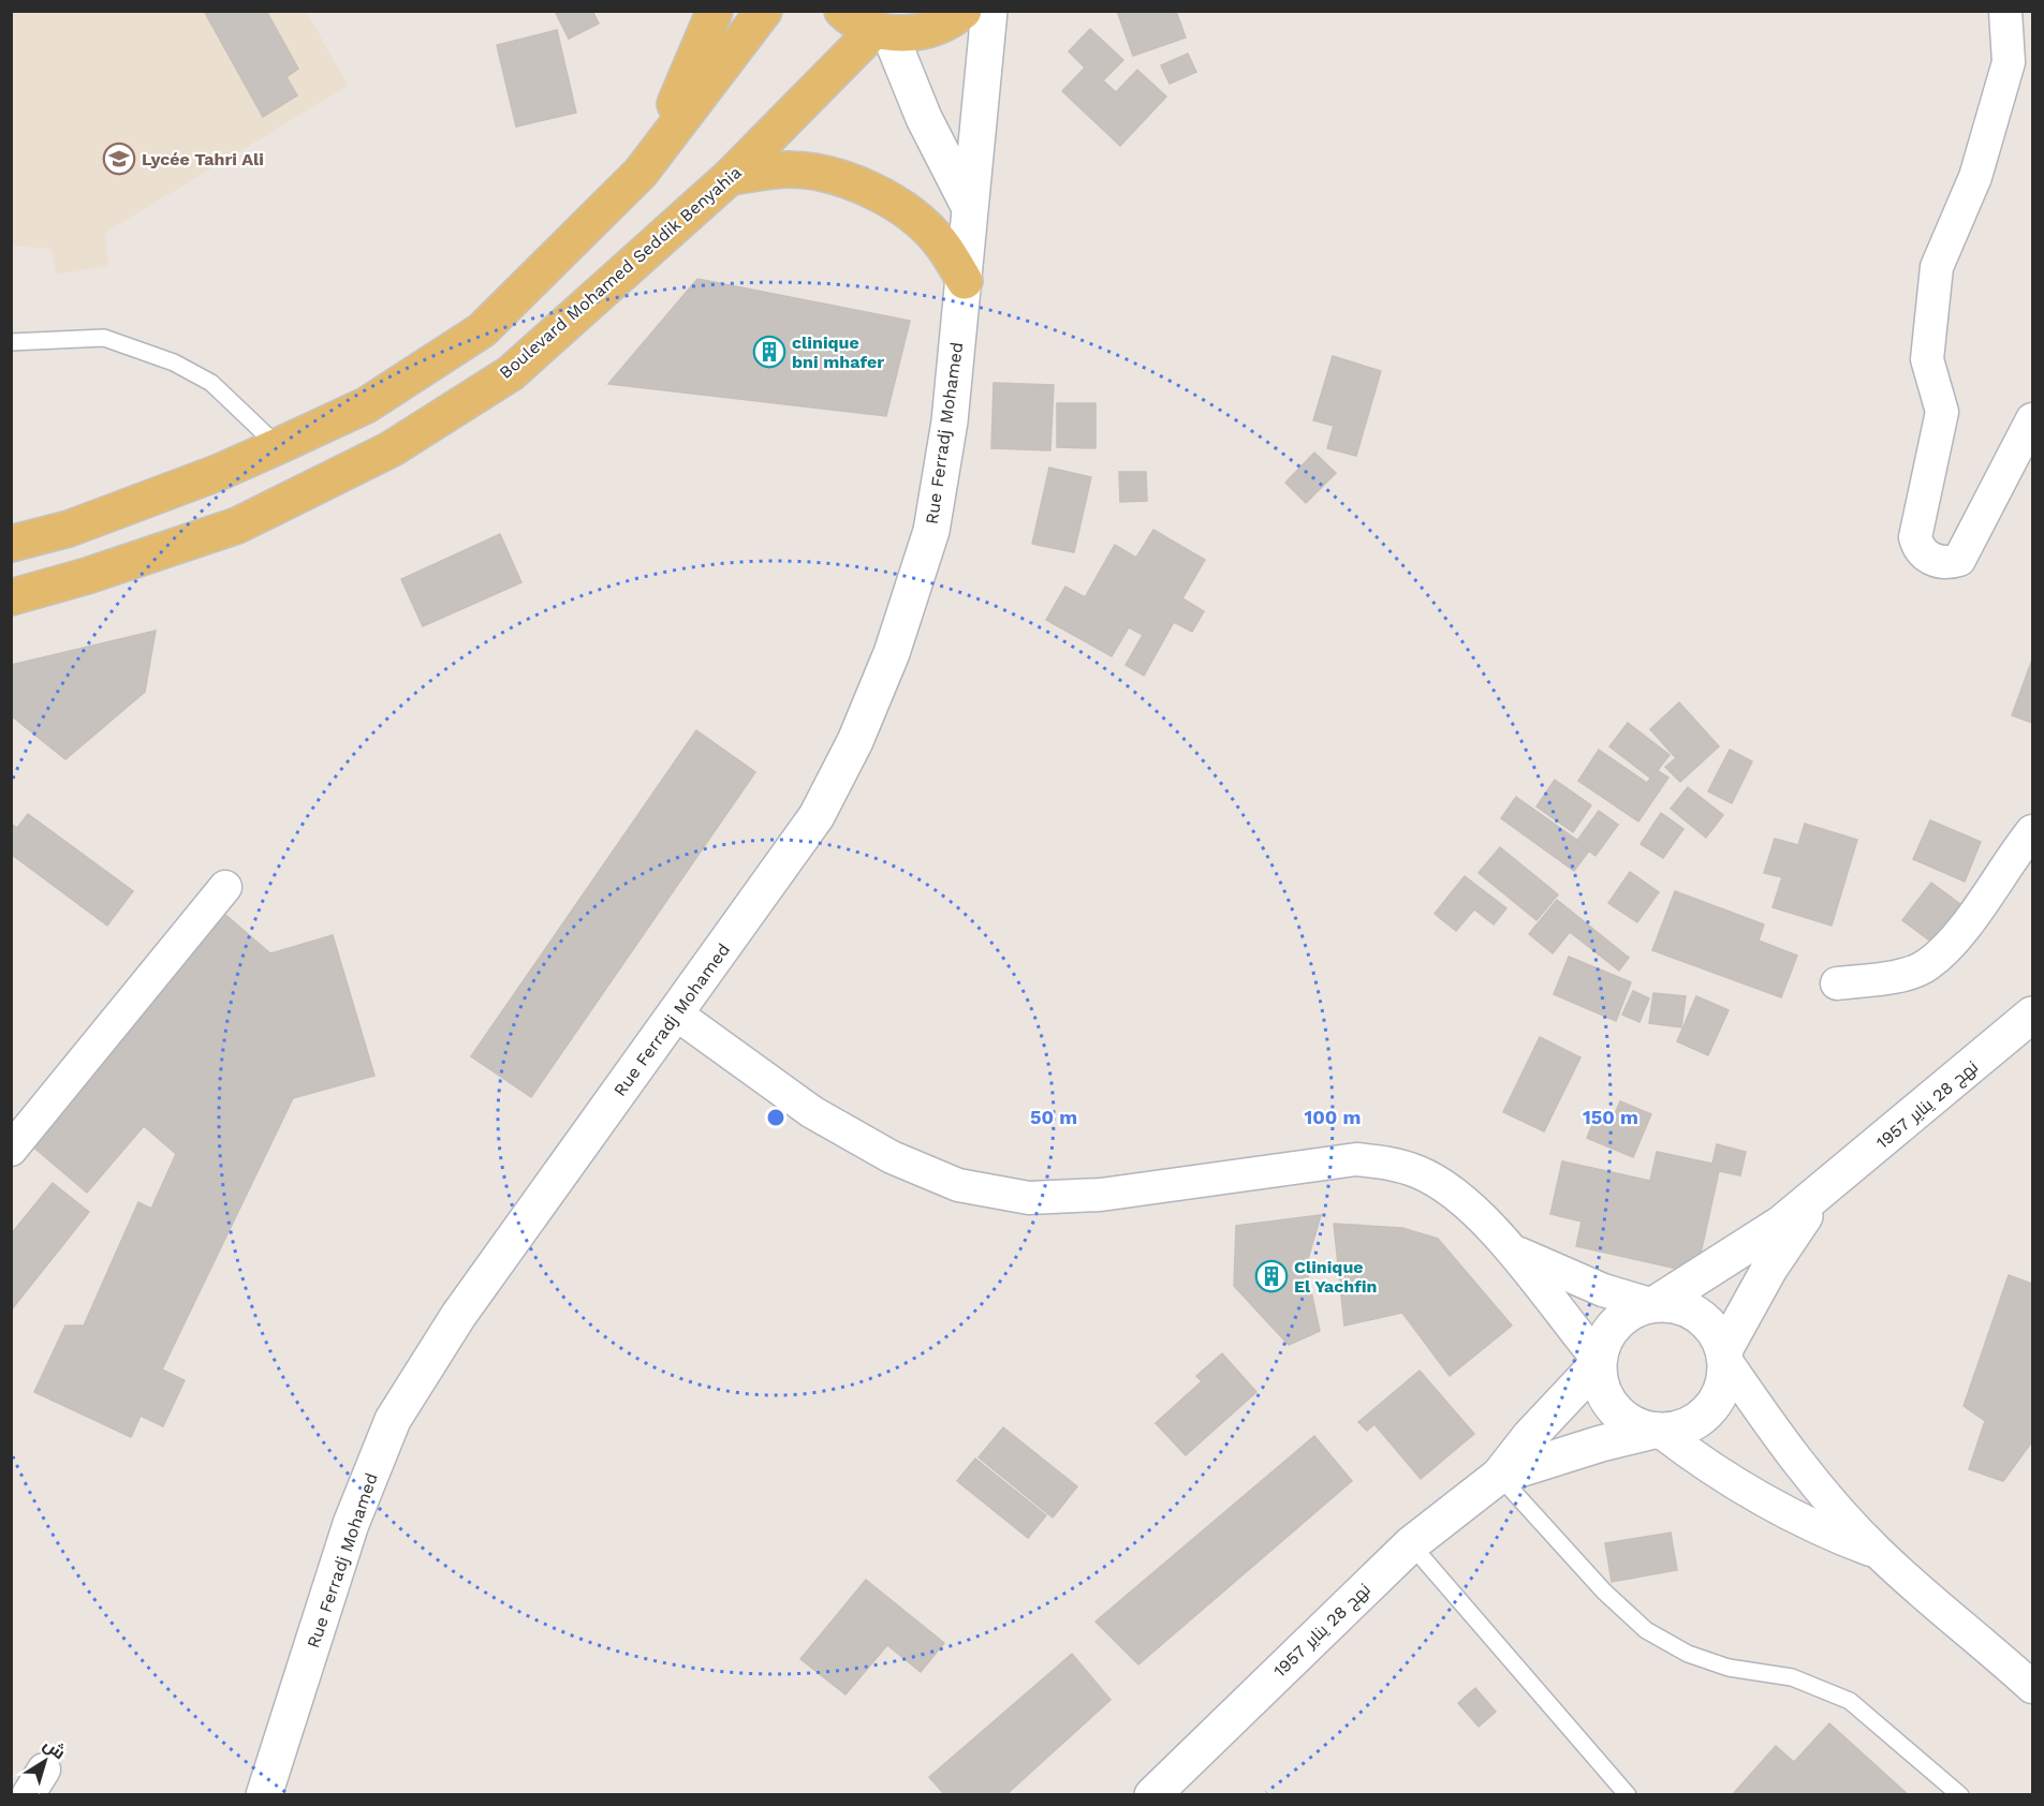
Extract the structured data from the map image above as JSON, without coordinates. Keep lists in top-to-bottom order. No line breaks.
{"streets":{"main road":["Boulevard Mohamed Seddik Benyahia"],"street":["Rue Ferradj Mohamed","نهج 28 يناير 1957"]},"places":{"school or university":["Lycée Tahri Ali"],"building":["clinique bni mhafer","Clinique El Yachfin"]},"north":"top right","rings":["50 m","100 m","150 m"]}
